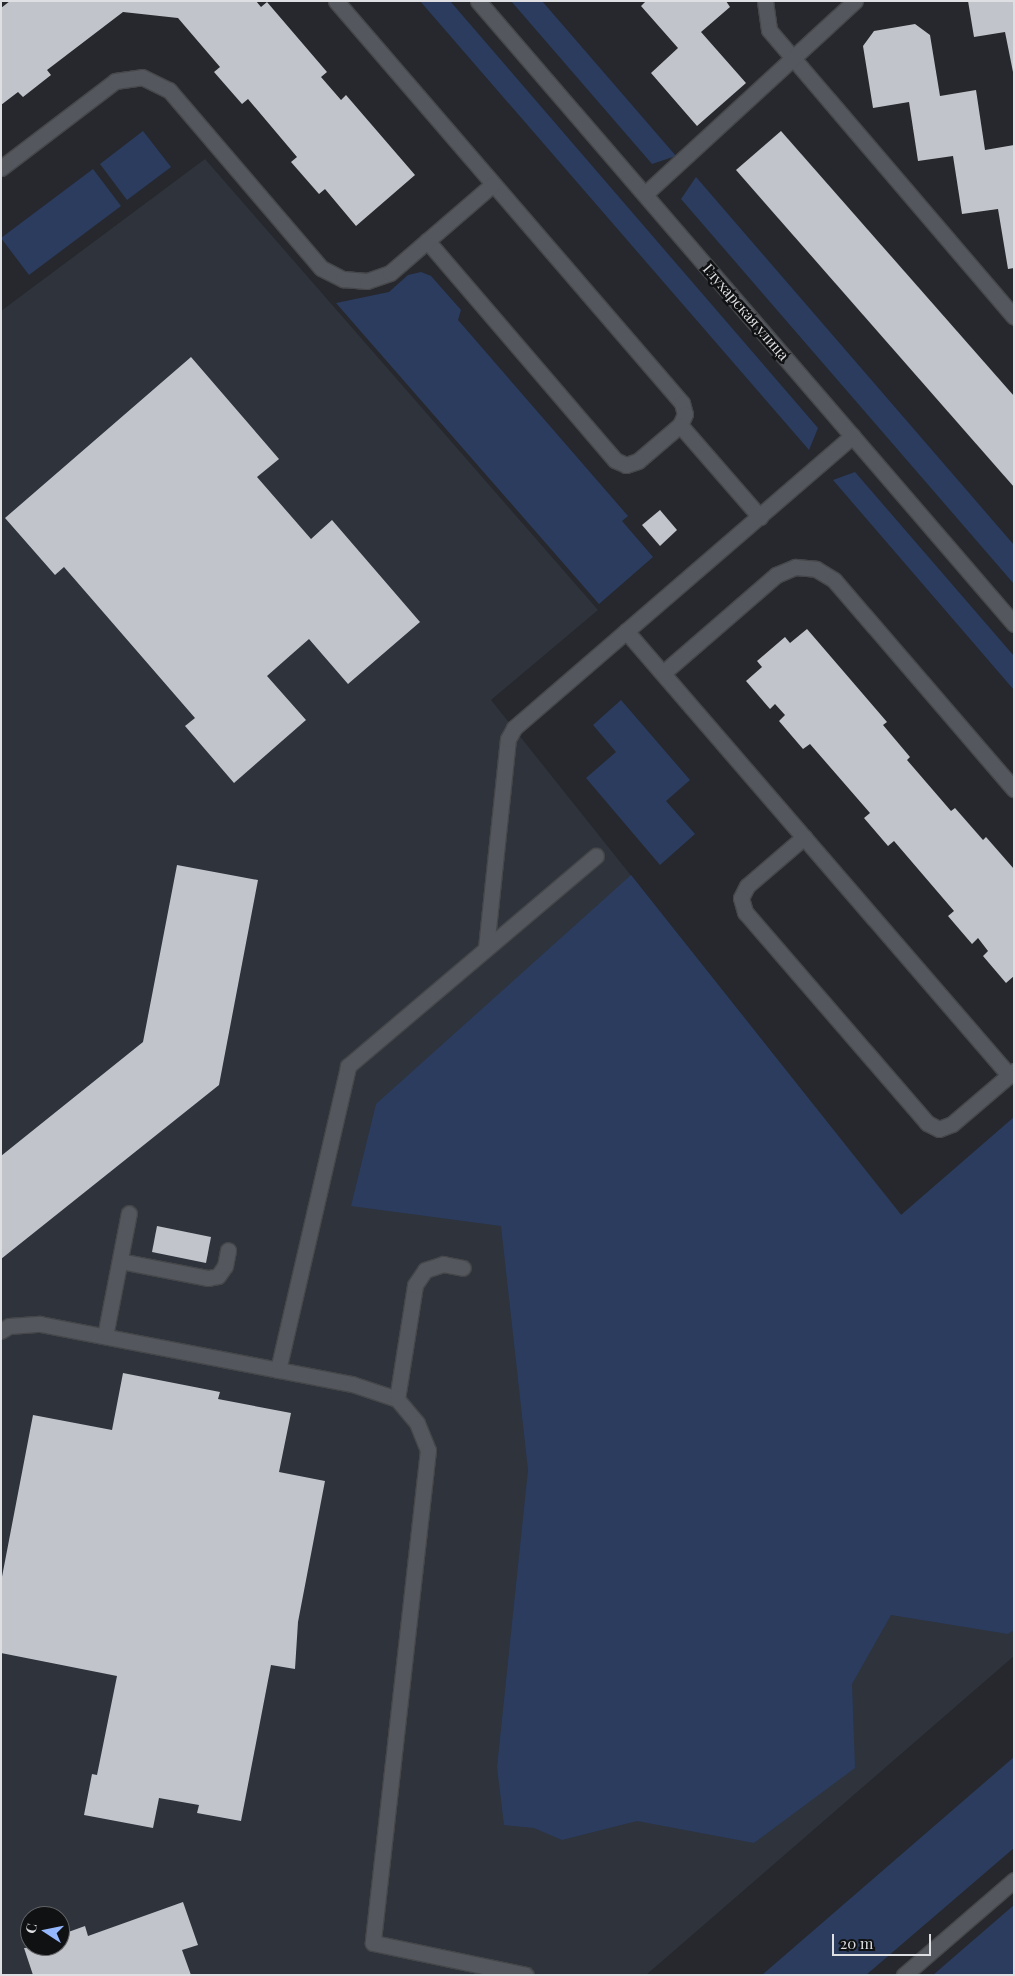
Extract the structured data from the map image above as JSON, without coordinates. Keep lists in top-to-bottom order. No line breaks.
{"streets":{"street":["Глухарская улица"]},"scale_bar":"20 m","north":"left"}
